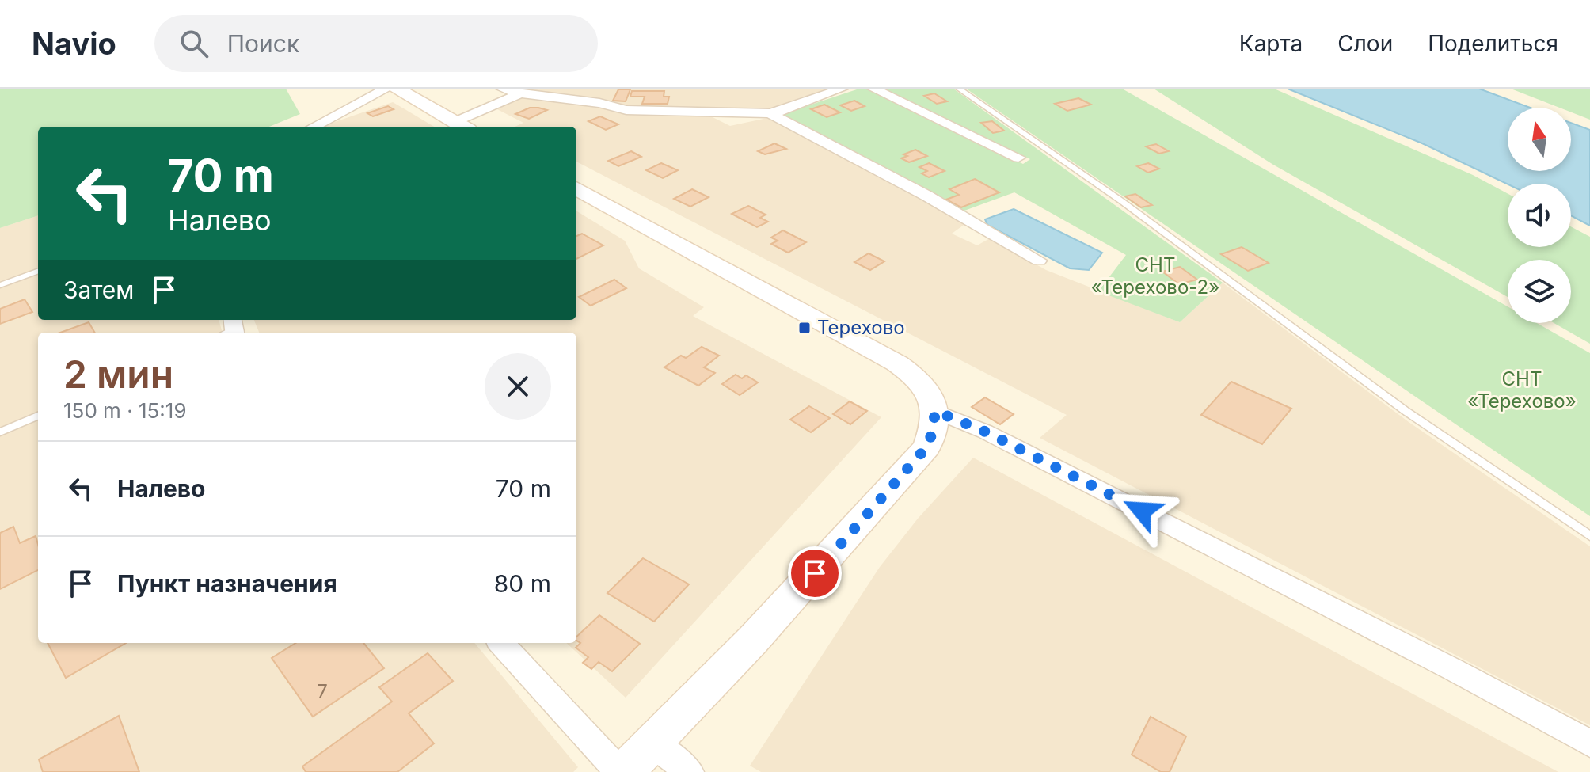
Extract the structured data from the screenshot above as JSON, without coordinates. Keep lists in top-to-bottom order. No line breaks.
{"parks":["СНТ «Терехово-2»","СНТ «Терехово»"],"places":{"transit":["Терехово"]},"house_numbers":["7"],"north":"top","page":{"header":"Navio","search":"Поиск","nav":["Карта","Слои","Поделиться"],"turn":["70 m","Налево"],"then":"Затем","heading":["2 мин","150 m · 15:19"],"list":[{"name":"Налево","value":"70 m"},{"name":"Пункт назначения","value":"80 m"}]}}
